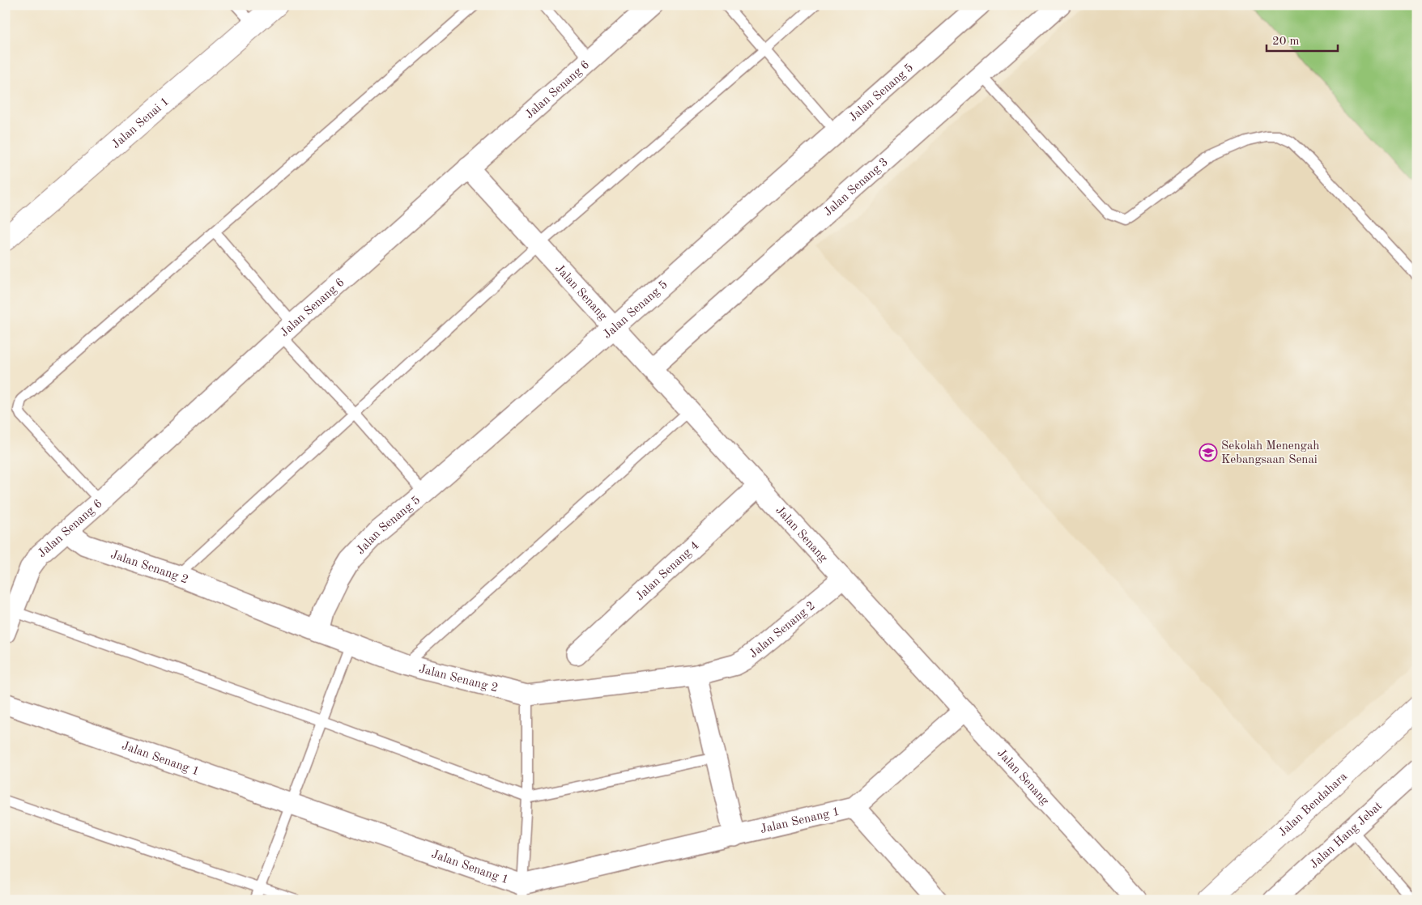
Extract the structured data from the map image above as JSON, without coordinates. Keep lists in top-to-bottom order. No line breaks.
{"streets":{"street":["Jalan Senang 6","Jalan Senang 5","Jalan Senai 1","Jalan Senang 3","Jalan Senang","Jalan Senang 2","Jalan Senang 4","Jalan Senang 1","Jalan Bendahara","Jalan Hang Jebat"]},"crossings":[["Jalan Senang 6","Jalan Senang"],["Jalan Senang 6","Jalan Senang 2"],["Jalan Senang 5","Jalan Senang"],["Jalan Senang 5","Jalan Senang 2"],["Jalan Senang 3","Jalan Senang"],["Jalan Senang","Jalan Senang 2"],["Jalan Senang","Jalan Senang 4"],["Jalan Senang","Jalan Senang 1"]],"places":{"school or university":["Sekolah Menengah Kebangsaan Senai"]},"scale_bar":"20 m"}
